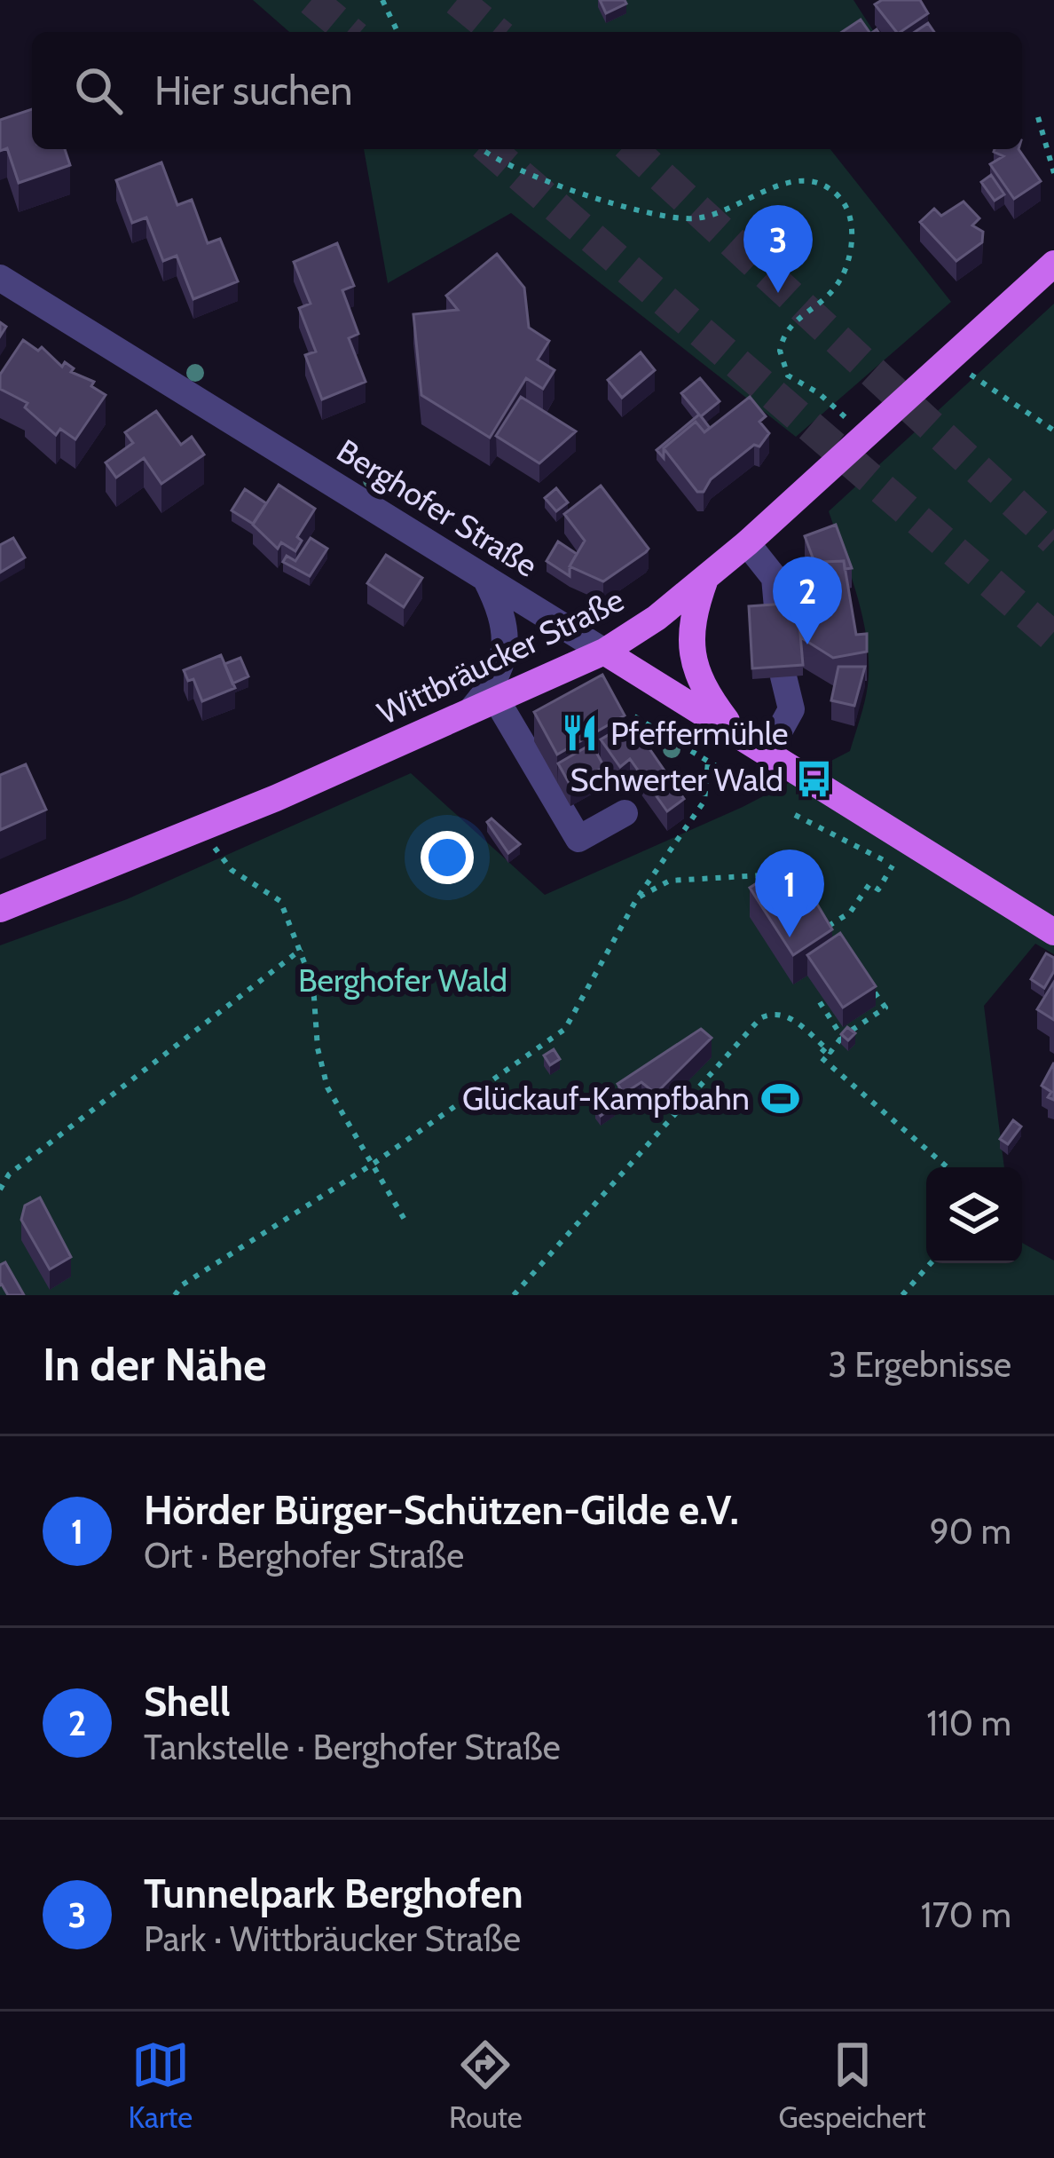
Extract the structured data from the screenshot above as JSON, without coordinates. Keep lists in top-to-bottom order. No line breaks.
{"streets":{"main road":["Berghofer Straße","Wittbräucker Straße"]},"crossings":[["Berghofer Straße","Wittbräucker Straße"]],"parks":["Berghofer Wald"],"places":{"restaurant":["Pfeffermühle"],"bus stop":["Schwerter Wald"],"sports":["Glückauf-Kampfbahn"]},"page":{"search":"Hier suchen","pins":["3","2","1"],"heading":["In der Nähe","3 Ergebnisse"],"list":[{"mark":"1","name":"Hörder Bürger-Schützen-Gilde e.V.","note":"Ort · Berghofer Straße","value":"90 m"},{"mark":"2","name":"Shell","note":"Tankstelle · Berghofer Straße","value":"110 m"},{"mark":"3","name":"Tunnelpark Berghofen","note":"Park · Wittbräucker Straße","value":"170 m"}],"nav":["Karte","Route","Gespeichert"]}}
